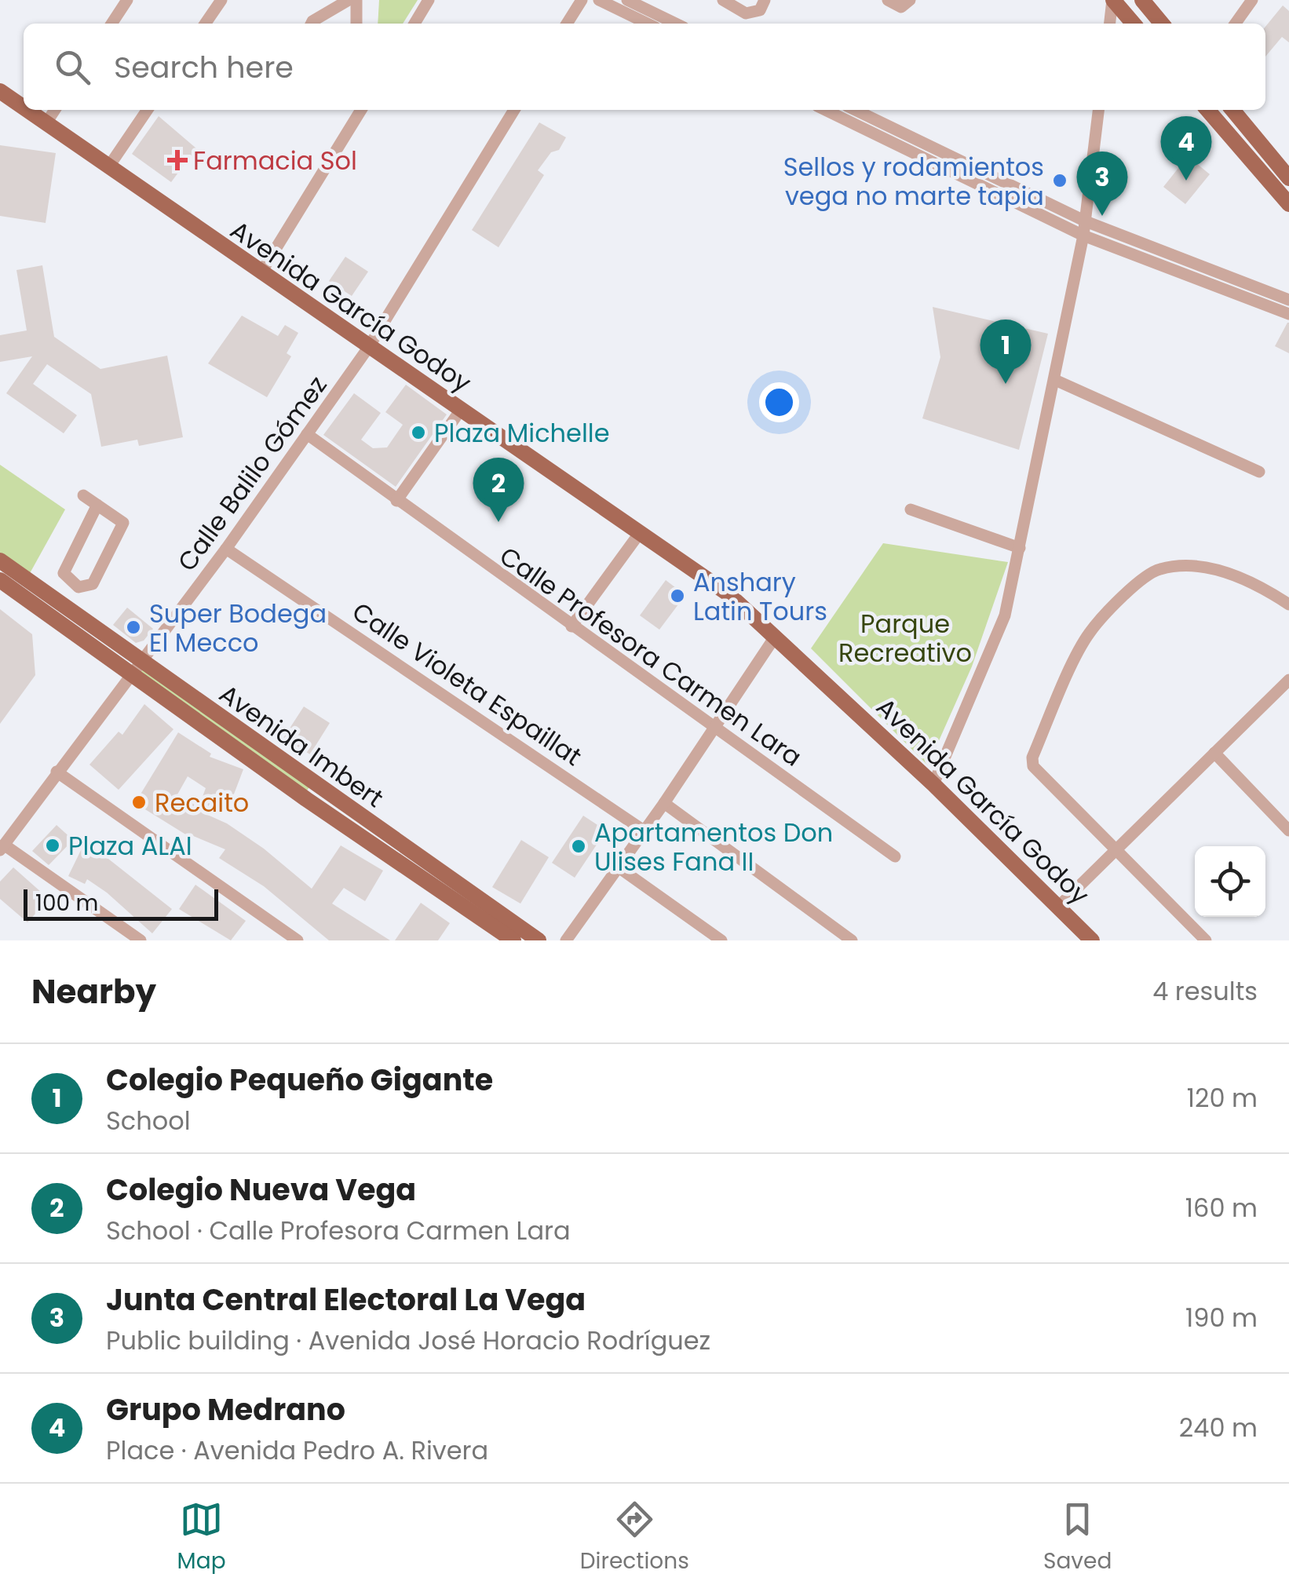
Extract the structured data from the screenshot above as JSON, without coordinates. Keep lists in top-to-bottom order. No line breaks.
{"streets":{"main road":["Avenida García Godoy","Avenida Imbert"],"street":["Calle Balilo Gómez","Calle Profesora Carmen Lara","Calle Violeta Espaillat"]},"crossings":[["Avenida García Godoy","Calle Balilo Gómez"],["Calle Balilo Gómez","Calle Profesora Carmen Lara"],["Calle Balilo Gómez","Calle Violeta Espaillat"],["Calle Balilo Gómez","Avenida Imbert"]],"parks":["Parque Recreativo"],"places":{"health":["Farmacia Sol"],"other":["Sellos y rodamientos vega no marte tapia","Plaza Michelle","Anshary Latin Tours","Super Bodega El Mecco","Recaito","Plaza ALAI","Apartamentos Don Ulises Fana II"]},"scale_bar":"100 m","page":{"search":"Search here","pins":["4","3","1","2"],"scale":"100 m","heading":["Nearby","4 results"],"list":[{"mark":"1","name":"Colegio Pequeño Gigante","note":"School","value":"120 m"},{"mark":"2","name":"Colegio Nueva Vega","note":"School · Calle Profesora Carmen Lara","value":"160 m"},{"mark":"3","name":"Junta Central Electoral La Vega","note":"Public building · Avenida José Horacio Rodríguez","value":"190 m"},{"mark":"4","name":"Grupo Medrano","note":"Place · Avenida Pedro A. Rivera","value":"240 m"}],"nav":["Map","Directions","Saved"]}}
